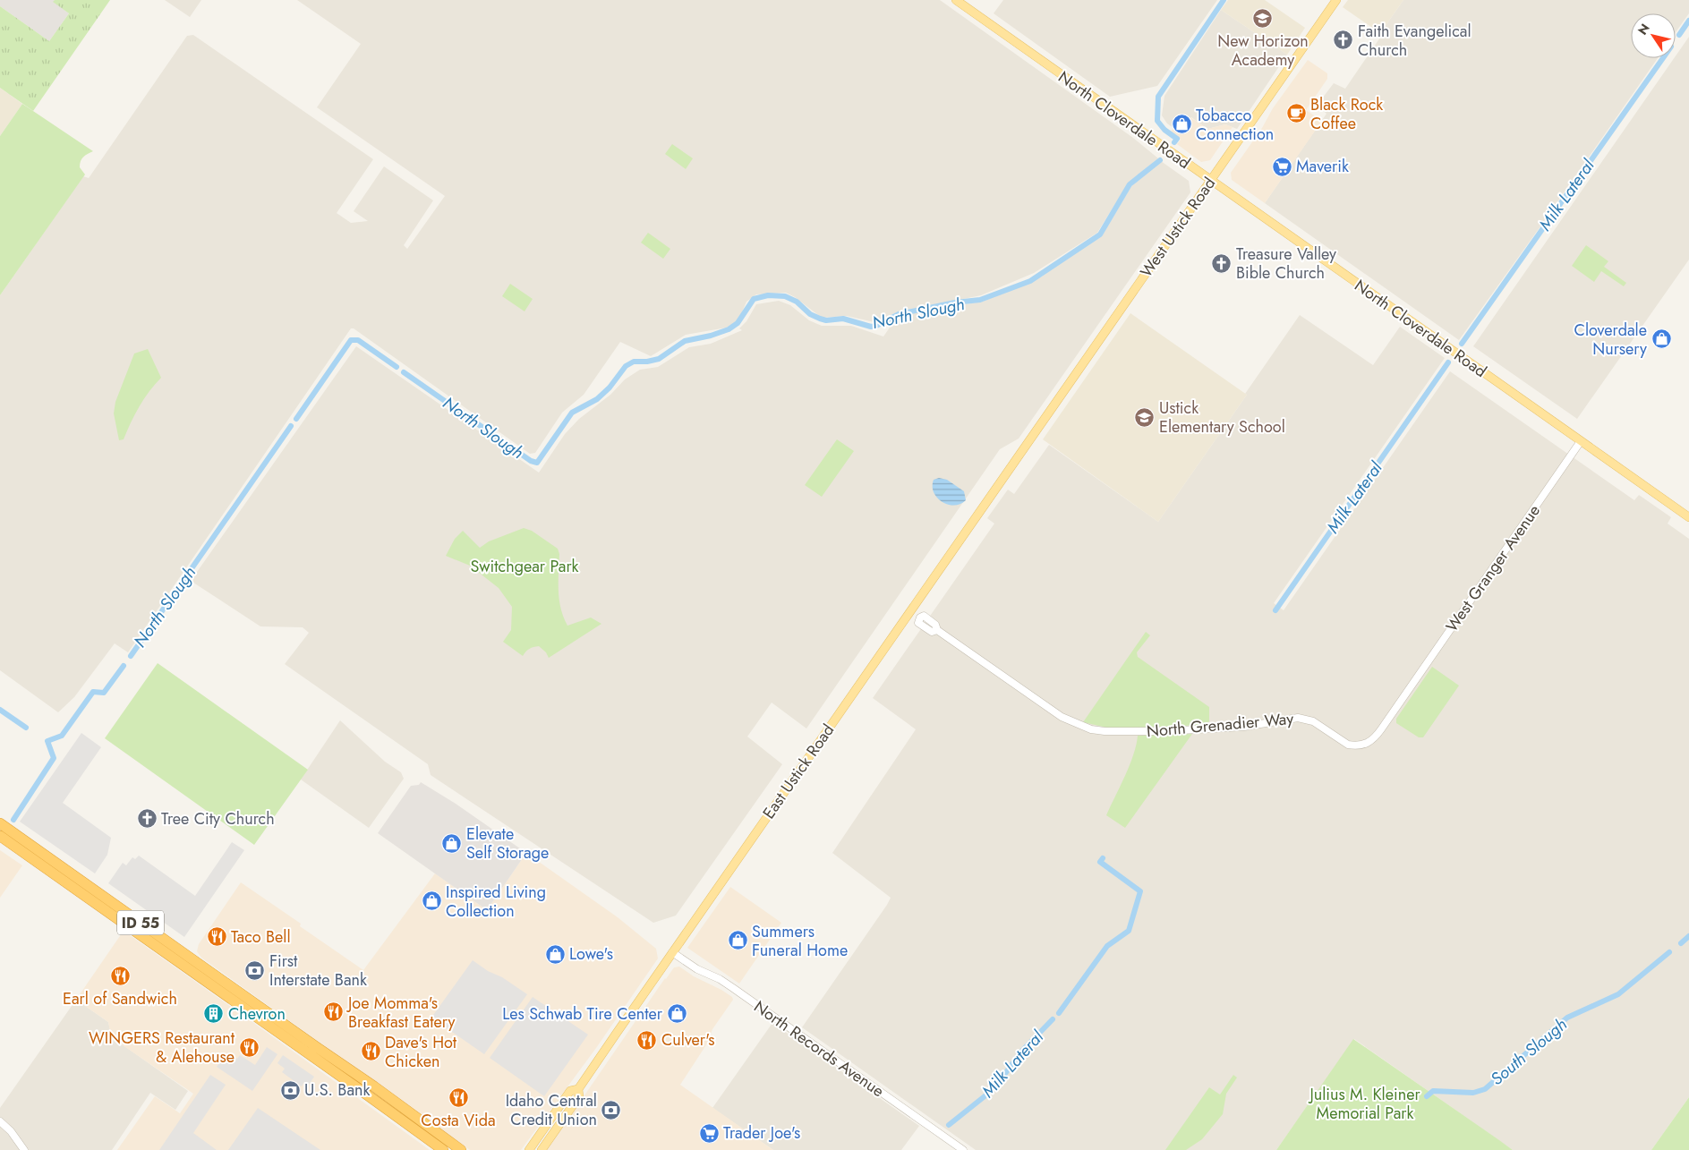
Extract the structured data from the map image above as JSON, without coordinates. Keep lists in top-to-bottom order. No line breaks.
{"streets":{"highway":["ID 55"],"main road":["North Cloverdale Road","West Ustick Road","East Ustick Road"],"street":["West Granger Avenue","North Grenadier Way","North Records Avenue"]},"crossings":[["North Cloverdale Road","West Ustick Road"],["North Cloverdale Road","West Granger Avenue"],["West Ustick Road","East Ustick Road"],["West Granger Avenue","North Grenadier Way"],["East Ustick Road","North Records Avenue"]],"water":["Milk Lateral","North Slough","South Slough"],"parks":["Switchgear Park","Julius M. Kleiner Memorial Park"],"places":{"school or university":["New Horizon Academy","Ustick Elementary School"],"church":["Faith Evangelical Church","Treasure Valley Bible Church","Tree City Church"],"cafe":["Black Rock Coffee"],"shop":["Tobacco Connection","Cloverdale Nursery","Elevate Self Storage","Inspired Living Collection","Summers Funeral Home","Lowe's","Les Schwab Tire Center"],"supermarket":["Maverik","Trader Joe's"],"restaurant":["Taco Bell","Earl of Sandwich","Joe Momma's Breakfast Eatery","Culver's","WINGERS Restaurant & Alehouse","Dave's Hot Chicken","Costa Vida"],"bank":["First Interstate Bank","U.S. Bank","Idaho Central Credit Union"],"building":["Chevron"]},"north":"top left"}
